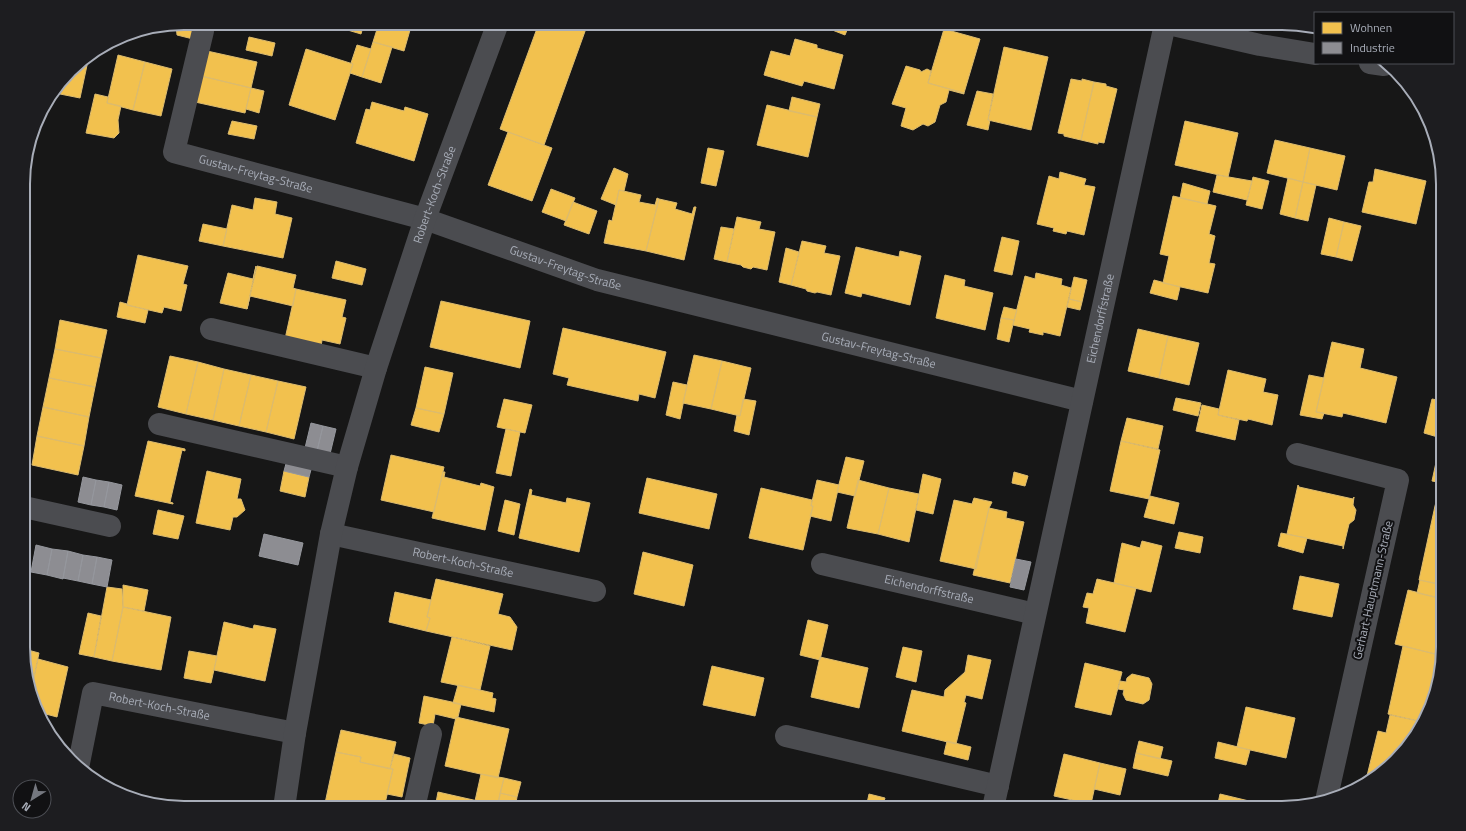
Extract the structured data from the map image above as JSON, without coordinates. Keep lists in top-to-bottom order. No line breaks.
{"streets":{"street":["Gustav-Freytag-Straße","Robert-Koch-Straße","Eichendorffstraße","Gerhart-Hauptmann-Straße"]},"crossings":[["Gustav-Freytag-Straße","Robert-Koch-Straße"],["Gustav-Freytag-Straße","Eichendorffstraße"]],"legend":["Wohnen","Industrie"],"north":"bottom left"}
